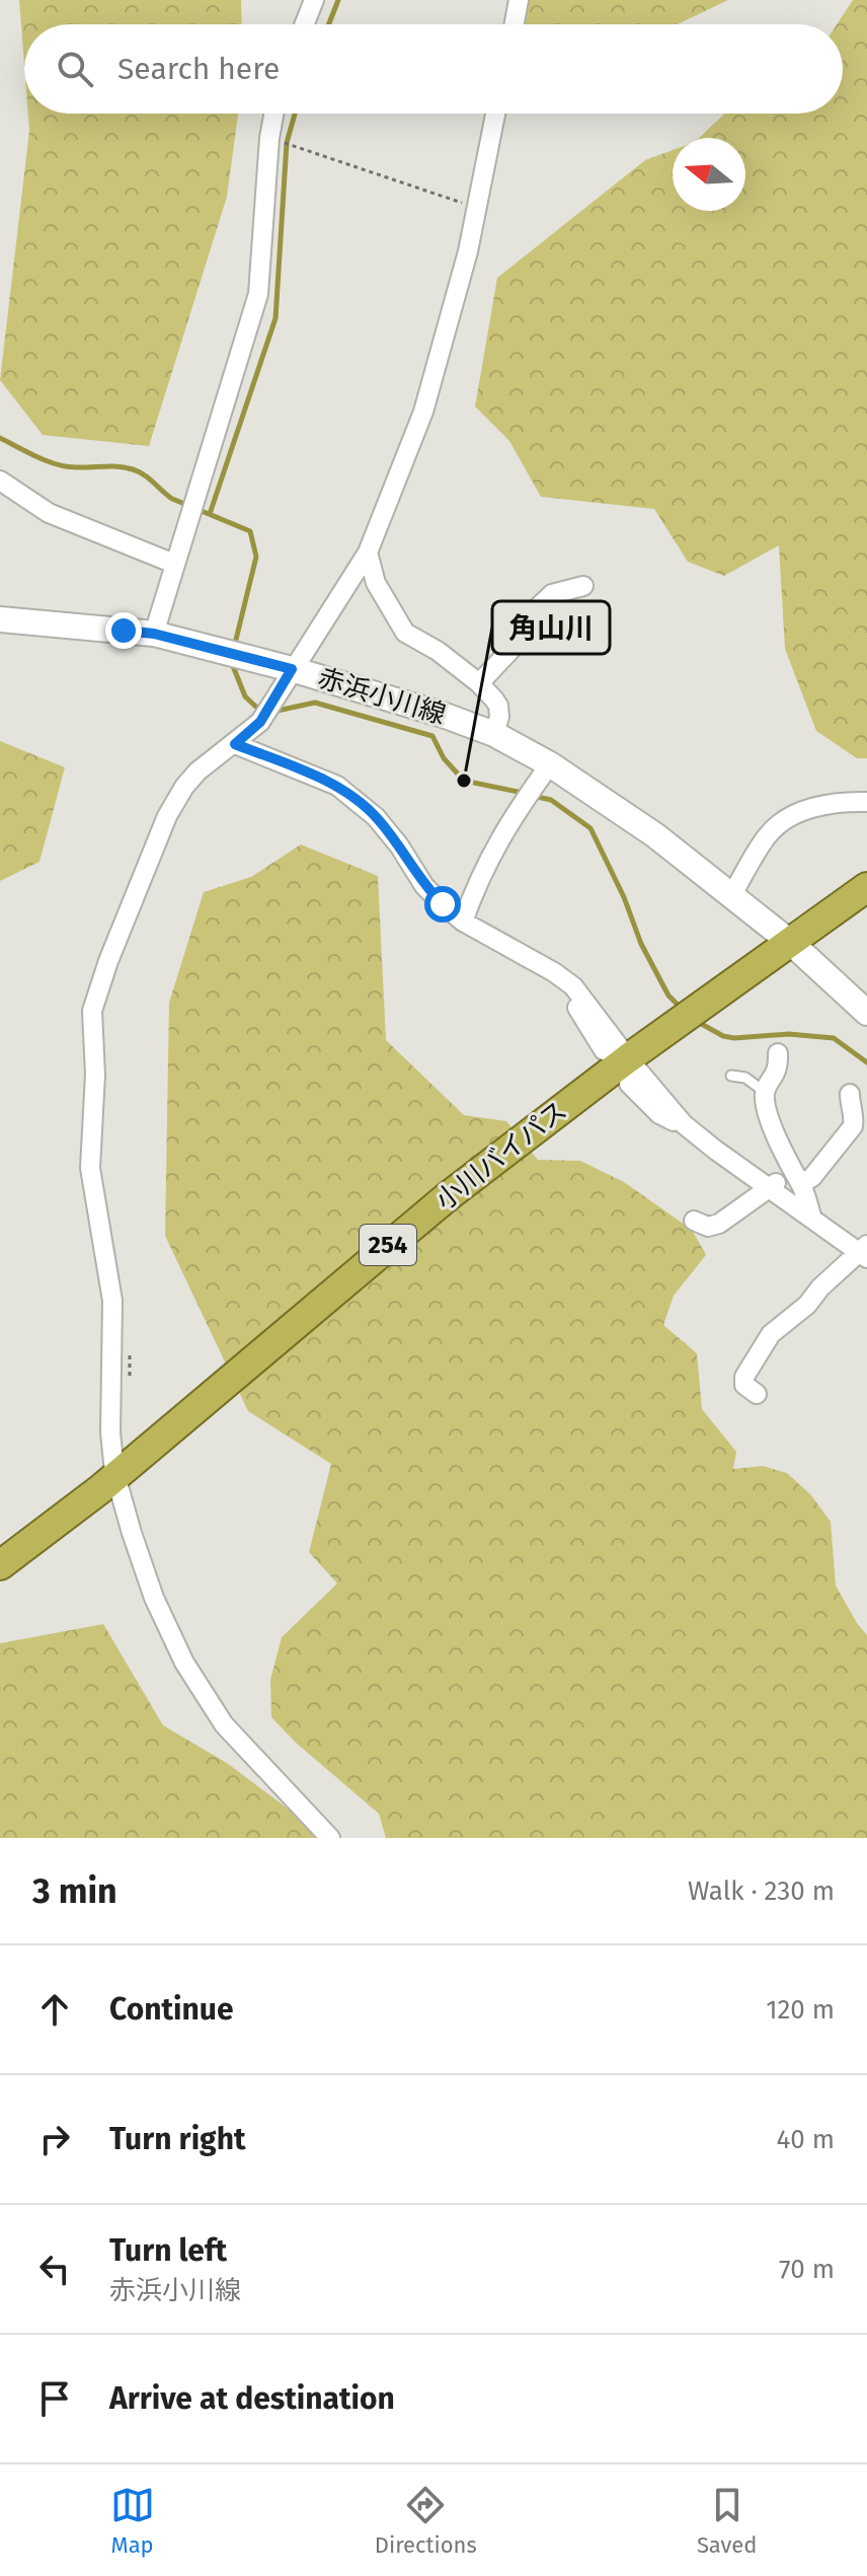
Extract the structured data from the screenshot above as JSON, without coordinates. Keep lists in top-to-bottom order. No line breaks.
{"streets":{"highway":["小川バイパス","254"],"main road":["赤浜小川線"]},"crossings":[["赤浜小川線","小川バイパス"]],"places":["角山川"],"north":"left","page":{"search":"Search here","heading":["3 min","Walk · 230 m"],"list":[["Continue","120 m"],["Turn right","40 m"],["Turn left","赤浜小川線","70 m"],"Arrive at destination"],"nav":["Map","Directions","Saved"]}}
